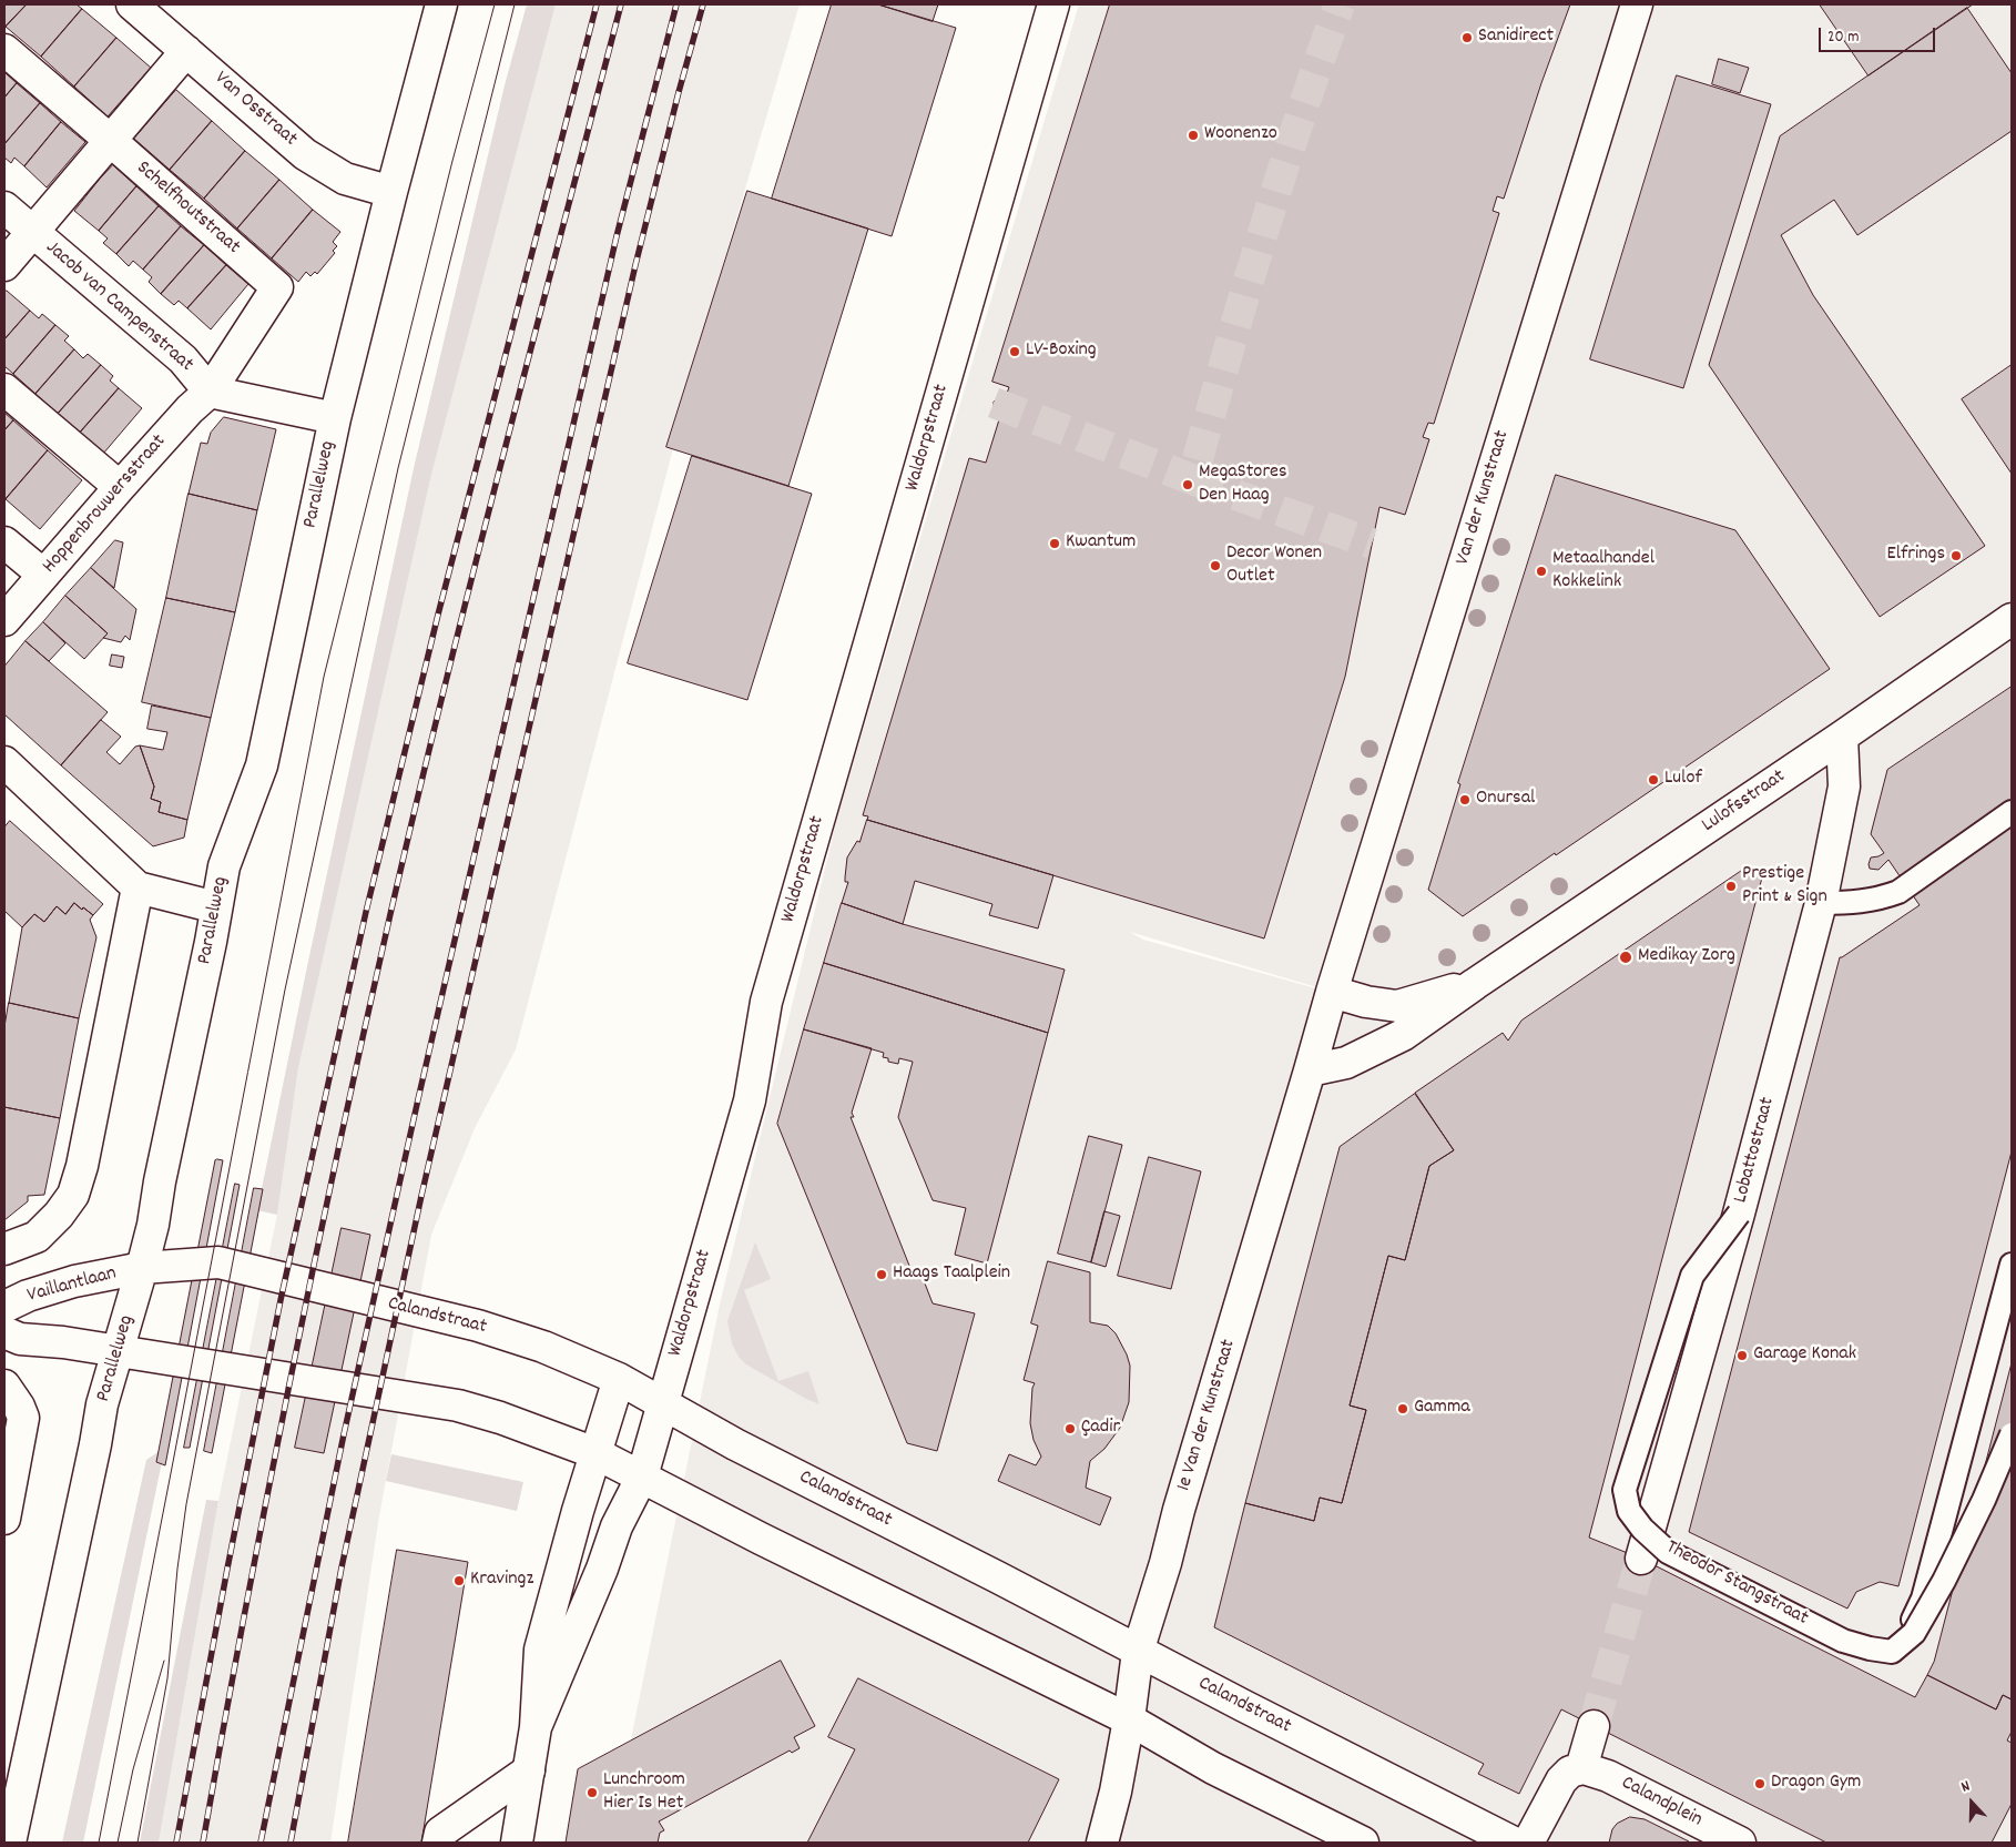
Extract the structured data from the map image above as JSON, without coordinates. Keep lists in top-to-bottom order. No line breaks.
{"streets":{"street":["Van Osstraat","Schelfhoutstraat","Jacob van Campenstraat","Waldorpstraat","Parallelweg","Van der Kunstraat","Hoppenbrouwersstraat","Lulofsstraat","Lobattostraat","Vaillantlaan","Calandstraat","1e Van der Kunstraat","Calandplein"],"lane":["Theodor Stangstraat"]},"crossings":[["Van Osstraat","Parallelweg"],["Schelfhoutstraat","Jacob van Campenstraat"],["Schelfhoutstraat","Hoppenbrouwersstraat"],["Jacob van Campenstraat","Hoppenbrouwersstraat"],["Waldorpstraat","Calandstraat"],["Parallelweg","Vaillantlaan"],["Parallelweg","Calandstraat"],["Van der Kunstraat","Lulofsstraat"],["Van der Kunstraat","1e Van der Kunstraat"],["Lulofsstraat","Lobattostraat"],["Lulofsstraat","1e Van der Kunstraat"],["Lobattostraat","Theodor Stangstraat"],["Vaillantlaan","Calandstraat"],["Calandstraat","1e Van der Kunstraat"]],"places":["Sanidirect","Woonenzo","LV-Boxing","MegaStores Den Haag","Kwantum","Elfrings","Decor Wonen Outlet","Metaalhandel Kokkelink","Lulof","Onursal","Prestige Print & Sign","Medikay Zorg","Haags Taalplein","Garage Konak","Gamma","Çadir","Kravingz","Dragon Gym","Lunchroom Hier Is Het"],"scale_bar":"20 m","north":"top"}
